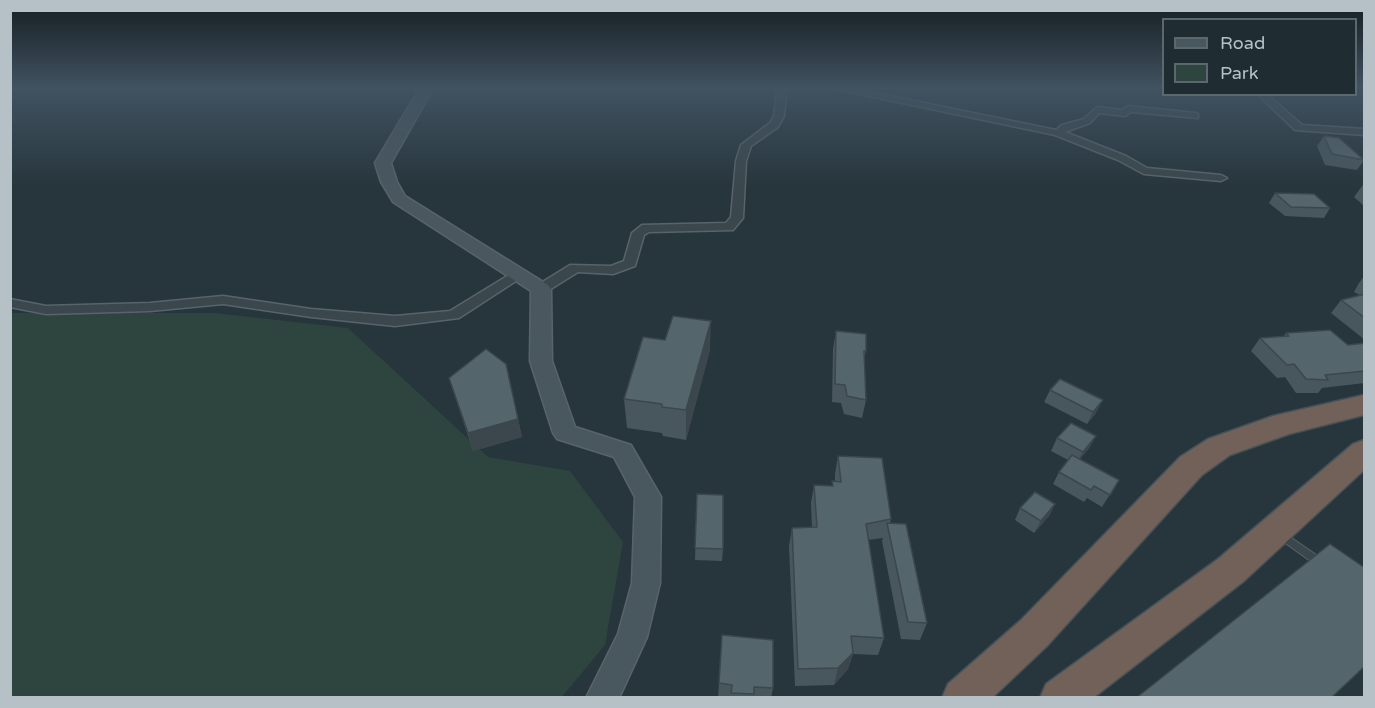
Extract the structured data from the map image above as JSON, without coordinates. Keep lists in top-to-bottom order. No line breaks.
{"legend":["Road","Park"]}
